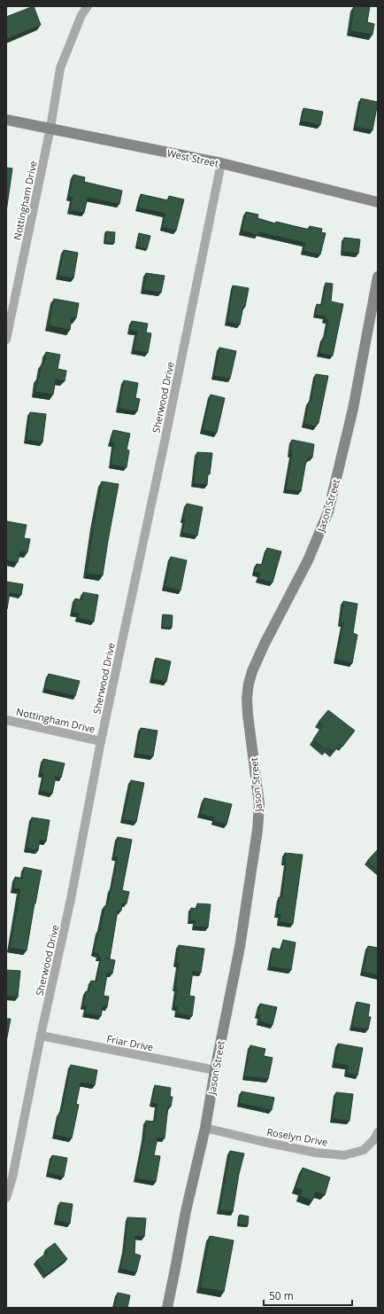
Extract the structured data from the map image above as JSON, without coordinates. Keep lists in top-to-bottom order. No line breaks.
{"streets":{"street":["West Street","Nottingham Drive","Sherwood Drive","Jason Street","Friar Drive","Roselyn Drive"]},"crossings":[["West Street","Nottingham Drive"],["West Street","Sherwood Drive"],["Nottingham Drive","Sherwood Drive"],["Sherwood Drive","Friar Drive"],["Jason Street","Friar Drive"],["Jason Street","Roselyn Drive"]],"scale_bar":"50 m"}
